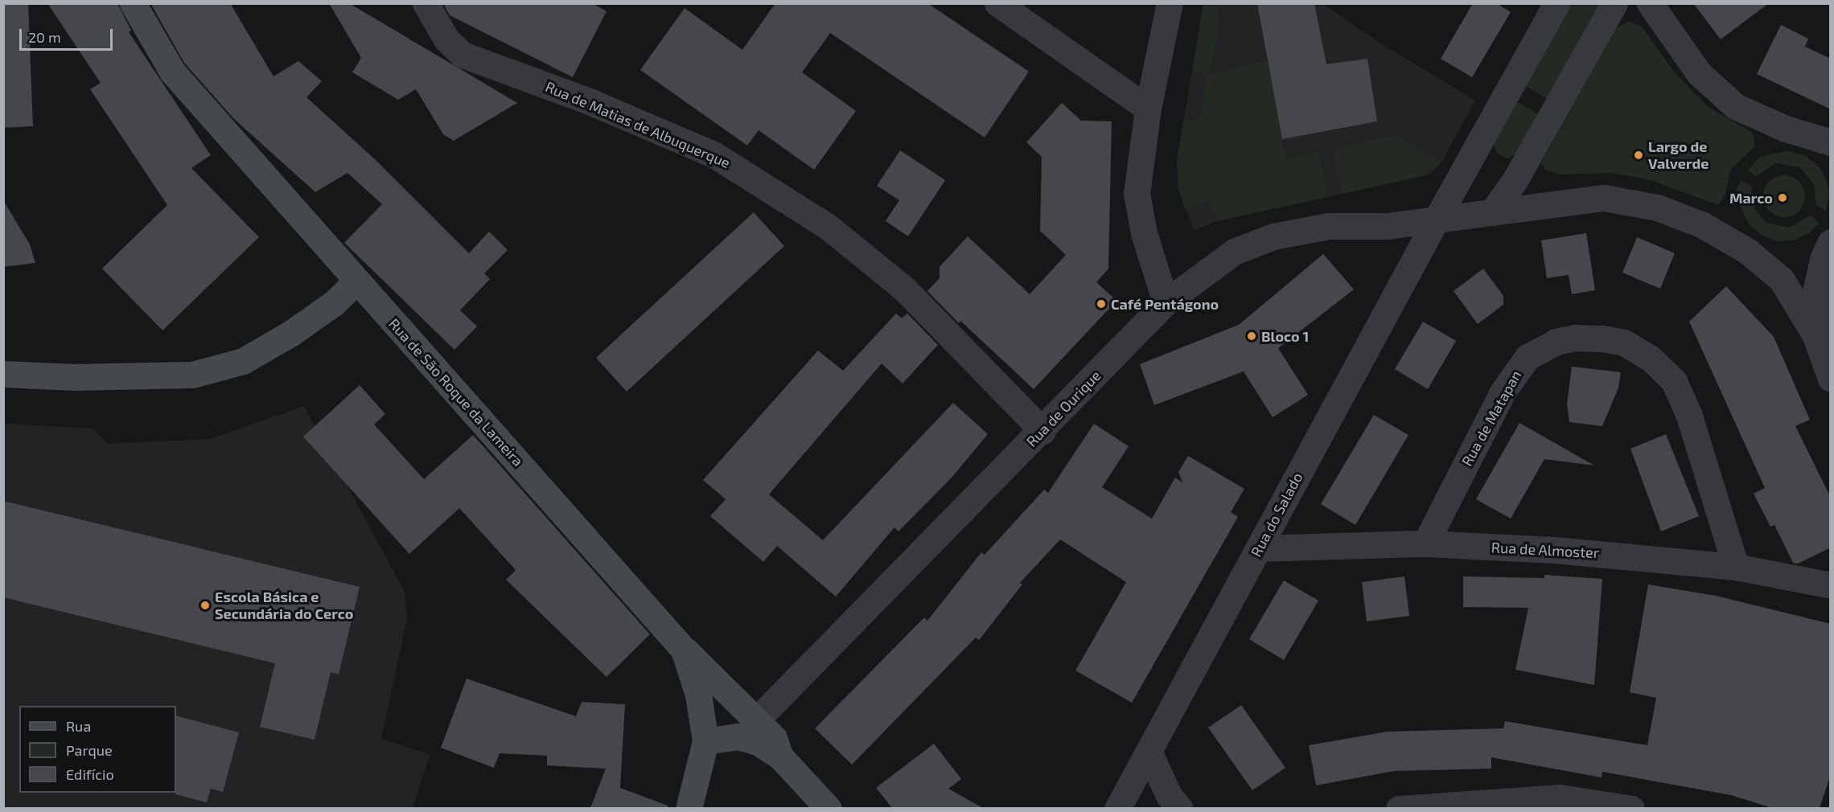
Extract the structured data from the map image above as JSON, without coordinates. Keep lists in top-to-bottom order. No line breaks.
{"streets":{"main road":["Rua de São Roque da Lameira"],"street":["Rua de Matias de Albuquerque","Rua de Ourique","Rua de Matapan","Rua do Salado","Rua de Almoster"]},"crossings":[["Rua de Matias de Albuquerque","Rua de Ourique"],["Rua de Ourique","Rua do Salado"],["Rua de Matapan","Rua de Almoster"],["Rua do Salado","Rua de Almoster"]],"places":["Largo de Valverde","Marco","Café Pentágono","Bloco 1","Escola Básica e Secundária do Cerco"],"legend":["Rua","Parque","Edifício"],"scale_bar":"20 m"}
